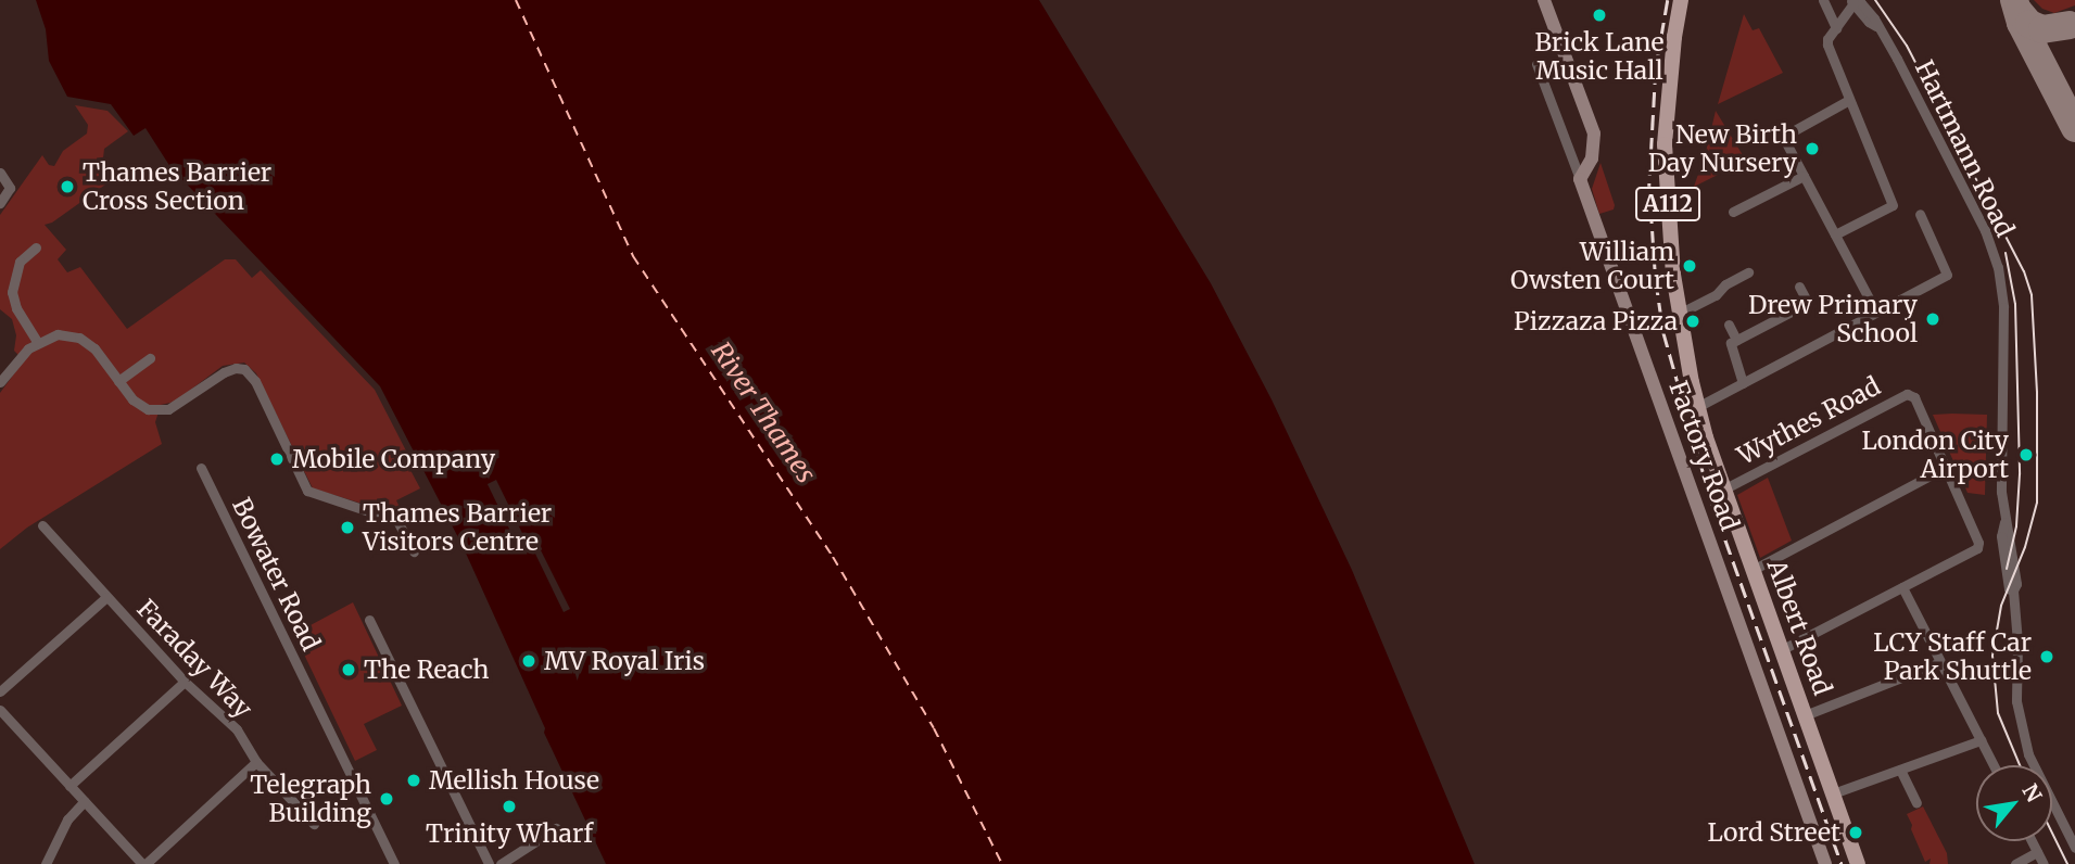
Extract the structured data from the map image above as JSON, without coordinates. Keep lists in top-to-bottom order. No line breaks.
{"streets":{"main road":["A112","Albert Road"],"street":["Hartmann Road","Wythes Road","Factory Road","Bowater Road","Faraday Way"]},"crossings":[["A112","Albert Road"],["Wythes Road","Albert Road"]],"water":["River Thames"],"places":["Brick Lane Music Hall","New Birth Day Nursery","Thames Barrier Cross Section","William Owsten Court","Drew Primary School","Pizzaza Pizza","London City Airport","Mobile Company","Thames Barrier Visitors Centre","LCY Staff Car Park Shuttle","MV Royal Iris","The Reach","Mellish House","Telegraph Building","Trinity Wharf","Lord Street"],"north":"top right"}
